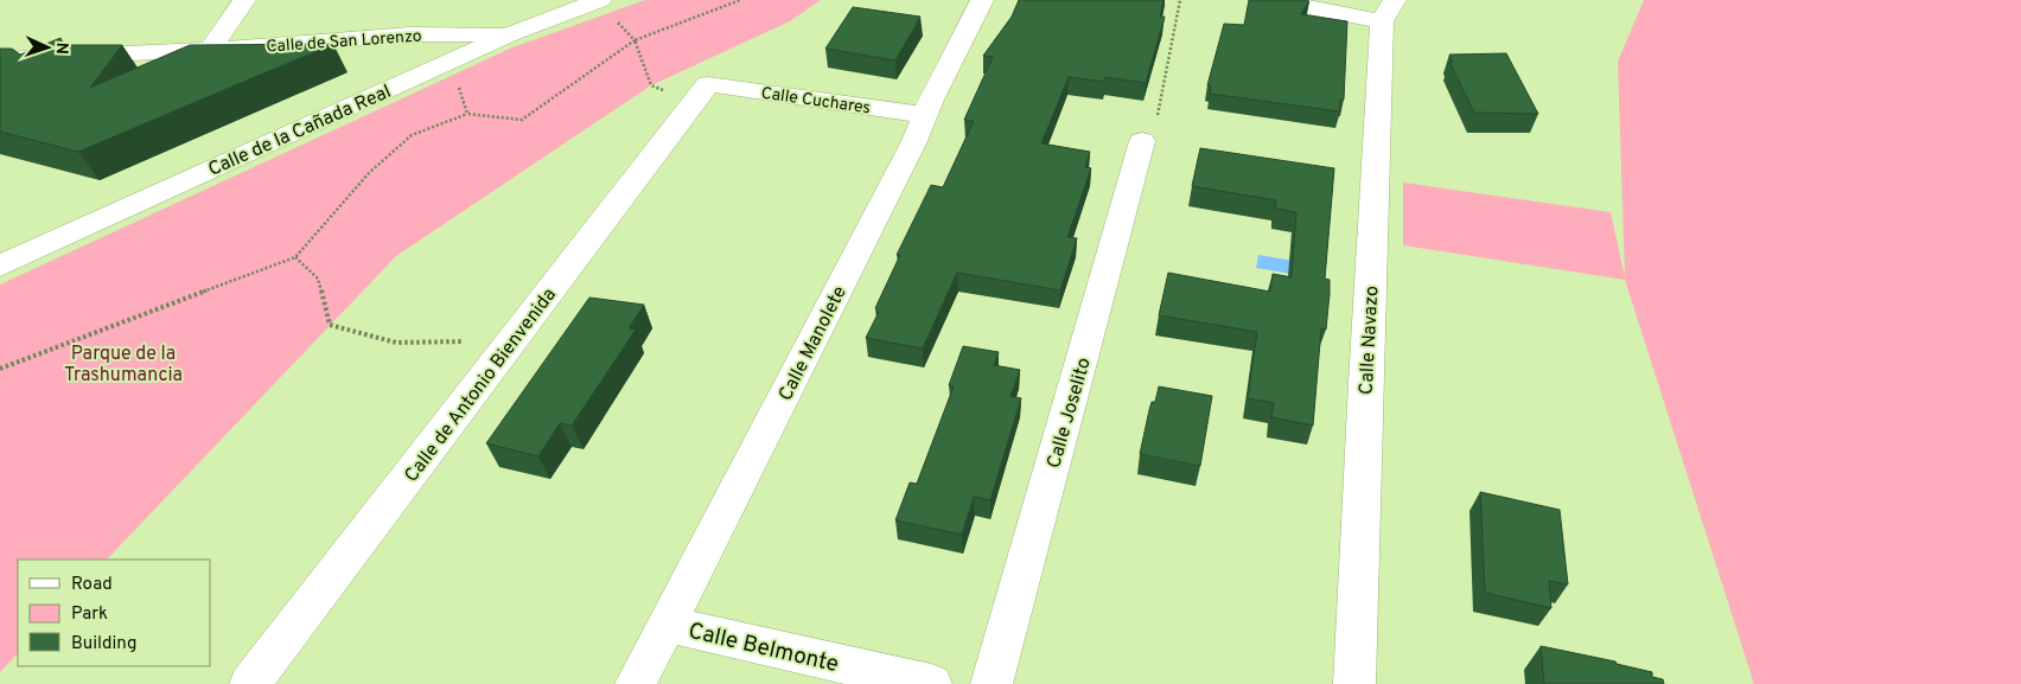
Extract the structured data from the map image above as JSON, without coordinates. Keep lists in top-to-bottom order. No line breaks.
{"streets":{"street":["Calle de San Lorenzo","Calle Cuchares","Calle de la Cañada Real","Calle Navazo","Calle Manolete","Calle de Antonio Bienvenida","Calle Joselito","Calle Belmonte"]},"crossings":[["Calle de San Lorenzo","Calle de la Cañada Real"],["Calle Cuchares","Calle Manolete"],["Calle Cuchares","Calle de Antonio Bienvenida"],["Calle Manolete","Calle Belmonte"]],"parks":["Parque de la Trashumancia"],"legend":["Road","Park","Building"],"north":"right"}
